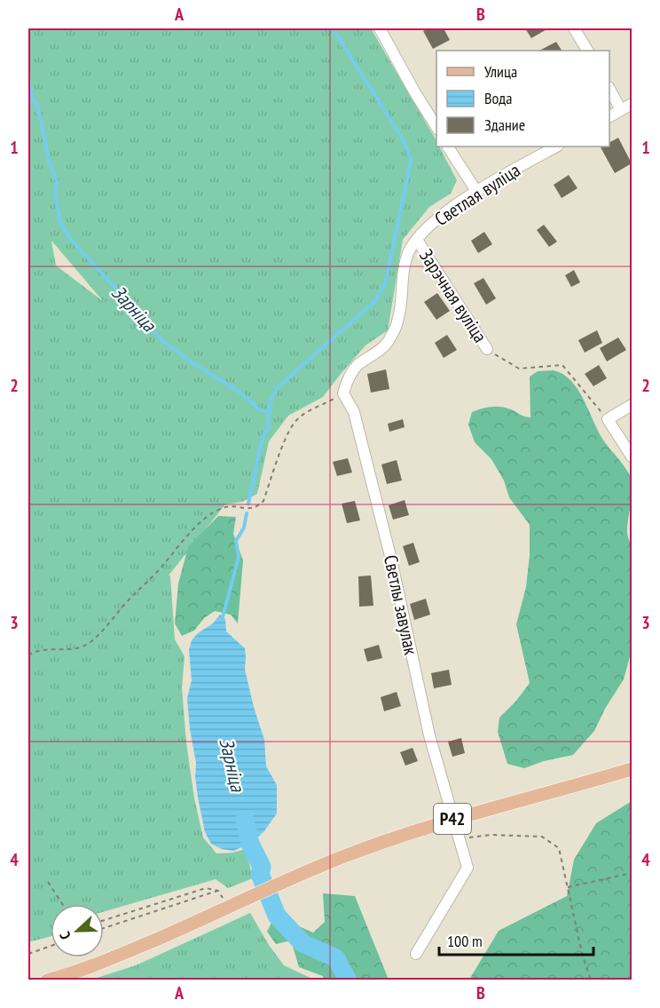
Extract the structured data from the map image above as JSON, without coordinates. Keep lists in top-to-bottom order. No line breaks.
{"streets":{"main road":["Р42"],"street":["Светлая вуліца","Зарэчная вуліца","Светлы завулак"]},"crossings":[["Светлая вуліца","Зарэчная вуліца"],["Светлая вуліца","Светлы завулак"],["Светлы завулак","Р42"]],"water":["Зарніца"],"legend":["Улица","Вода","Здание"],"scale_bar":"100 m","north":"left","grid":{"columns":["A","B"],"rows":["1","2","3","4"]}}
